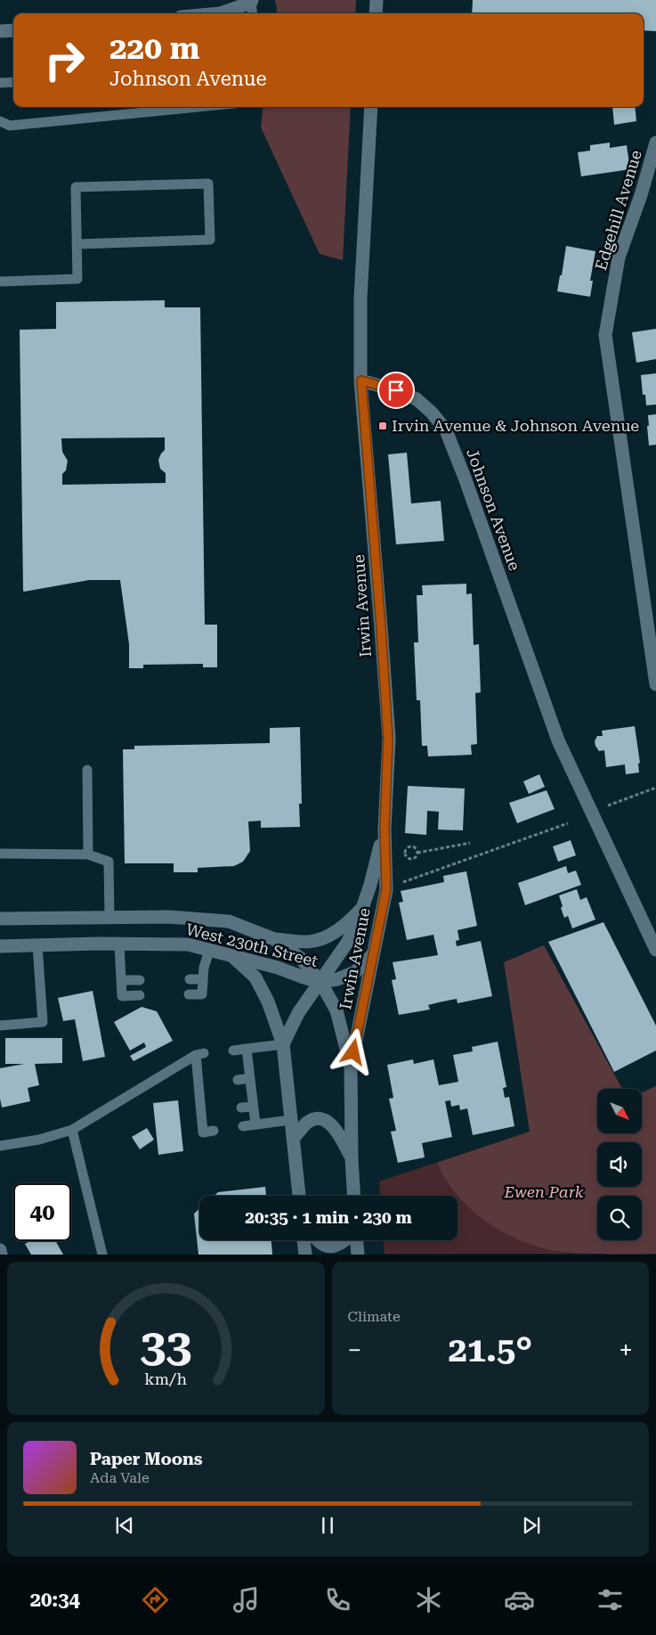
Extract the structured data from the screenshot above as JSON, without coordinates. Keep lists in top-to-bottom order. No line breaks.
{"streets":{"street":["Edgehill Avenue","Johnson Avenue","Irwin Avenue","West 230th Street"]},"crossings":[["Johnson Avenue","Irwin Avenue"],["Irwin Avenue","West 230th Street"]],"parks":["Ewen Park"],"places":{"transit":["Irvin Avenue & Johnson Avenue"]},"north":"bottom right","page":{"turn":["220 m","Johnson Avenue"],"limit":"40","trip":"20:35 · 1 min · 230 m","tile":"Climate","heat":["−","21.5°","+"],"song":["Paper Moons","Ada Vale"],"tabs":"20:34","gauge":["33","km/h"]}}
